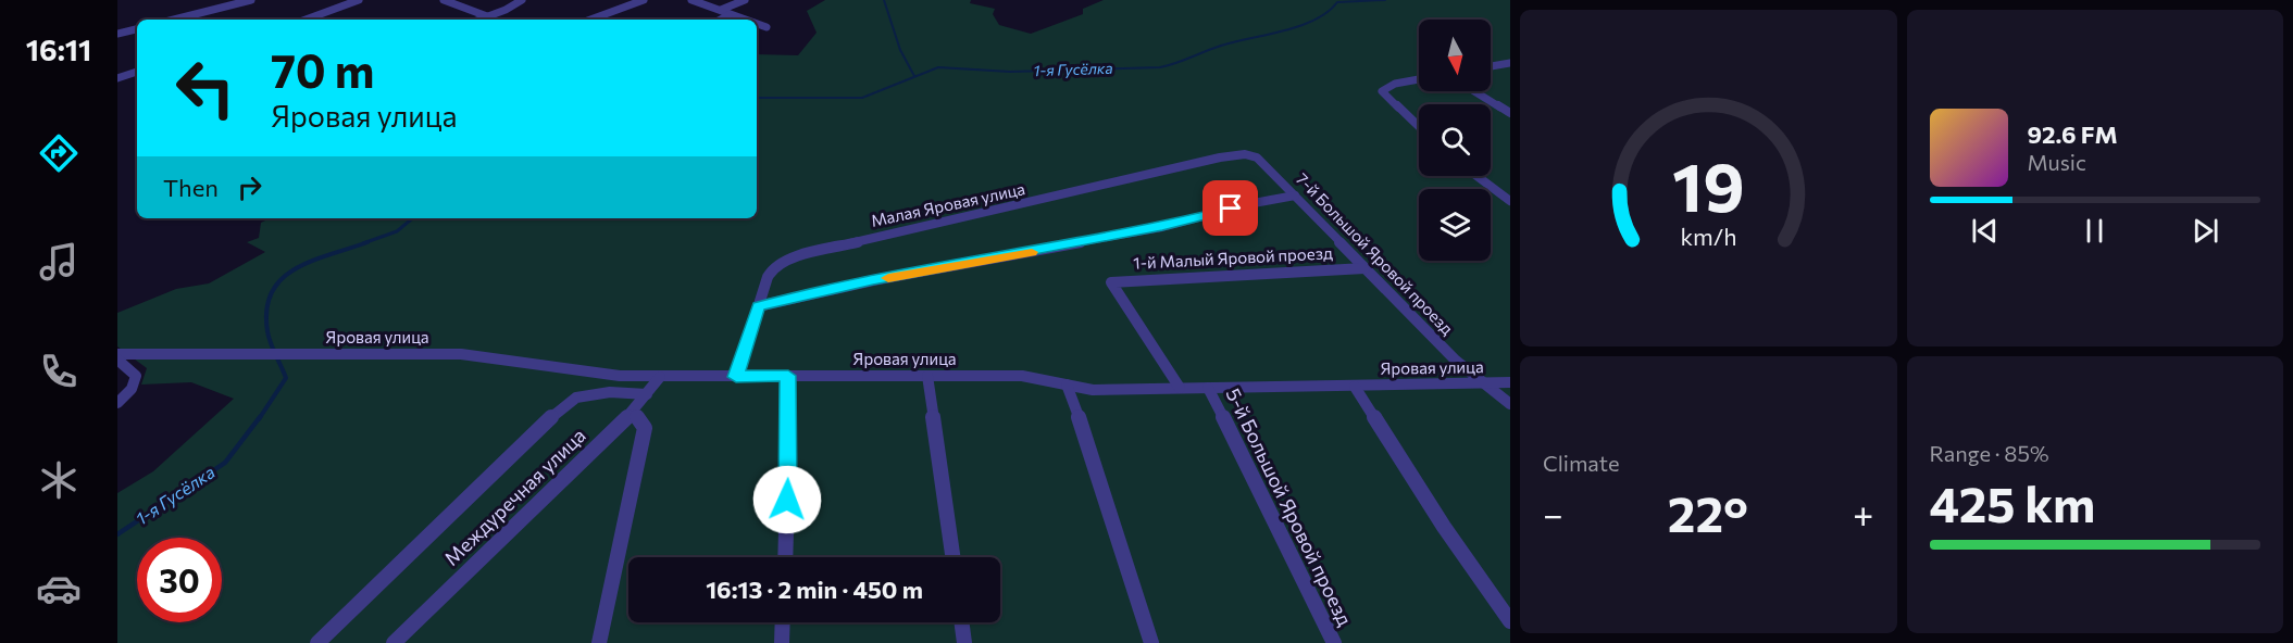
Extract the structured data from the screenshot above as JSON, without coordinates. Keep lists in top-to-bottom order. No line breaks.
{"streets":{"street":["Малая Яровая улица","7-й Большой Яровой проезд","1-й Малый Яровой проезд","Яровая улица","Междуречная улица","5-й Большой Яровой проезд"]},"crossings":[["Малая Яровая улица","7-й Большой Яровой проезд"],["Малая Яровая улица","Яровая улица"],["7-й Большой Яровой проезд","1-й Малый Яровой проезд"],["7-й Большой Яровой проезд","Яровая улица"],["1-й Малый Яровой проезд","Яровая улица"],["Яровая улица","Междуречная улица"],["Яровая улица","5-й Большой Яровой проезд"]],"water":["1-я Гусёлка"],"north":"bottom","page":{"tabs":"16:11","turn":["70 m","Яровая улица"],"song":["92.6 FM","Music"],"then":"Then","tile":["Climate",["Range · 85%","425 km"]],"heat":["−","22°","+"],"limit":"30","trip":"16:13 · 2 min · 450 m","gauge":["19","km/h"]}}
